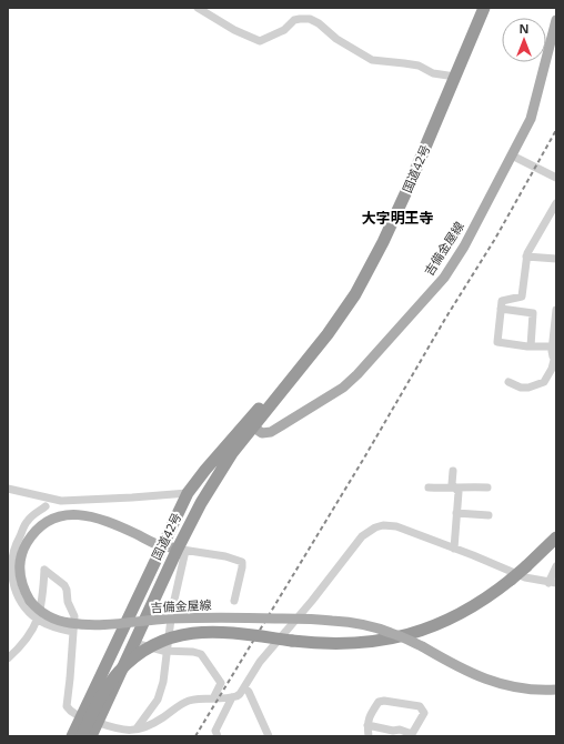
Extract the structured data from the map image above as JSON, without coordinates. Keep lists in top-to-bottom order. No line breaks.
{"streets":{"highway":["国道42号"],"main road":["吉備金屋線"]},"crossings":[["国道42号","吉備金屋線"]],"districts":["大字明王寺"],"north":"top"}
